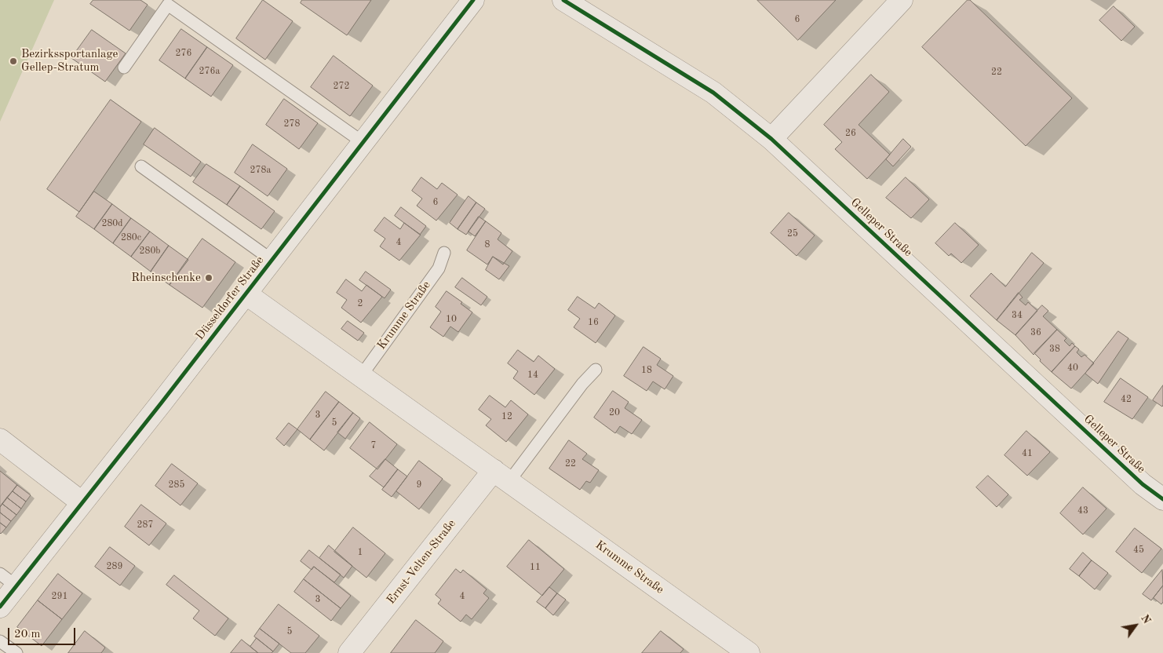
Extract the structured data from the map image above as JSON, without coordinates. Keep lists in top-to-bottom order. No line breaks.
{"streets":{"street":["Gelleper Straße","Düsseldorfer Straße","Krumme Straße","Ernst-Velten-Straße"]},"crossings":[["Düsseldorfer Straße","Krumme Straße"],["Krumme Straße","Ernst-Velten-Straße"]],"places":["Bezirkssportanlage Gellep-Stratum","Rheinschenke"],"house_numbers":["6","276","276a","22","272","278","26","278a","6","280d","25","280c","4","8","280b","2","34","10","16","36","38","40","18","14","42","20","3","12","5","7","41","22","285","9","43","287","45","1","289","11","291","4","3","5"],"scale_bar":"20 m","north":"top right"}
